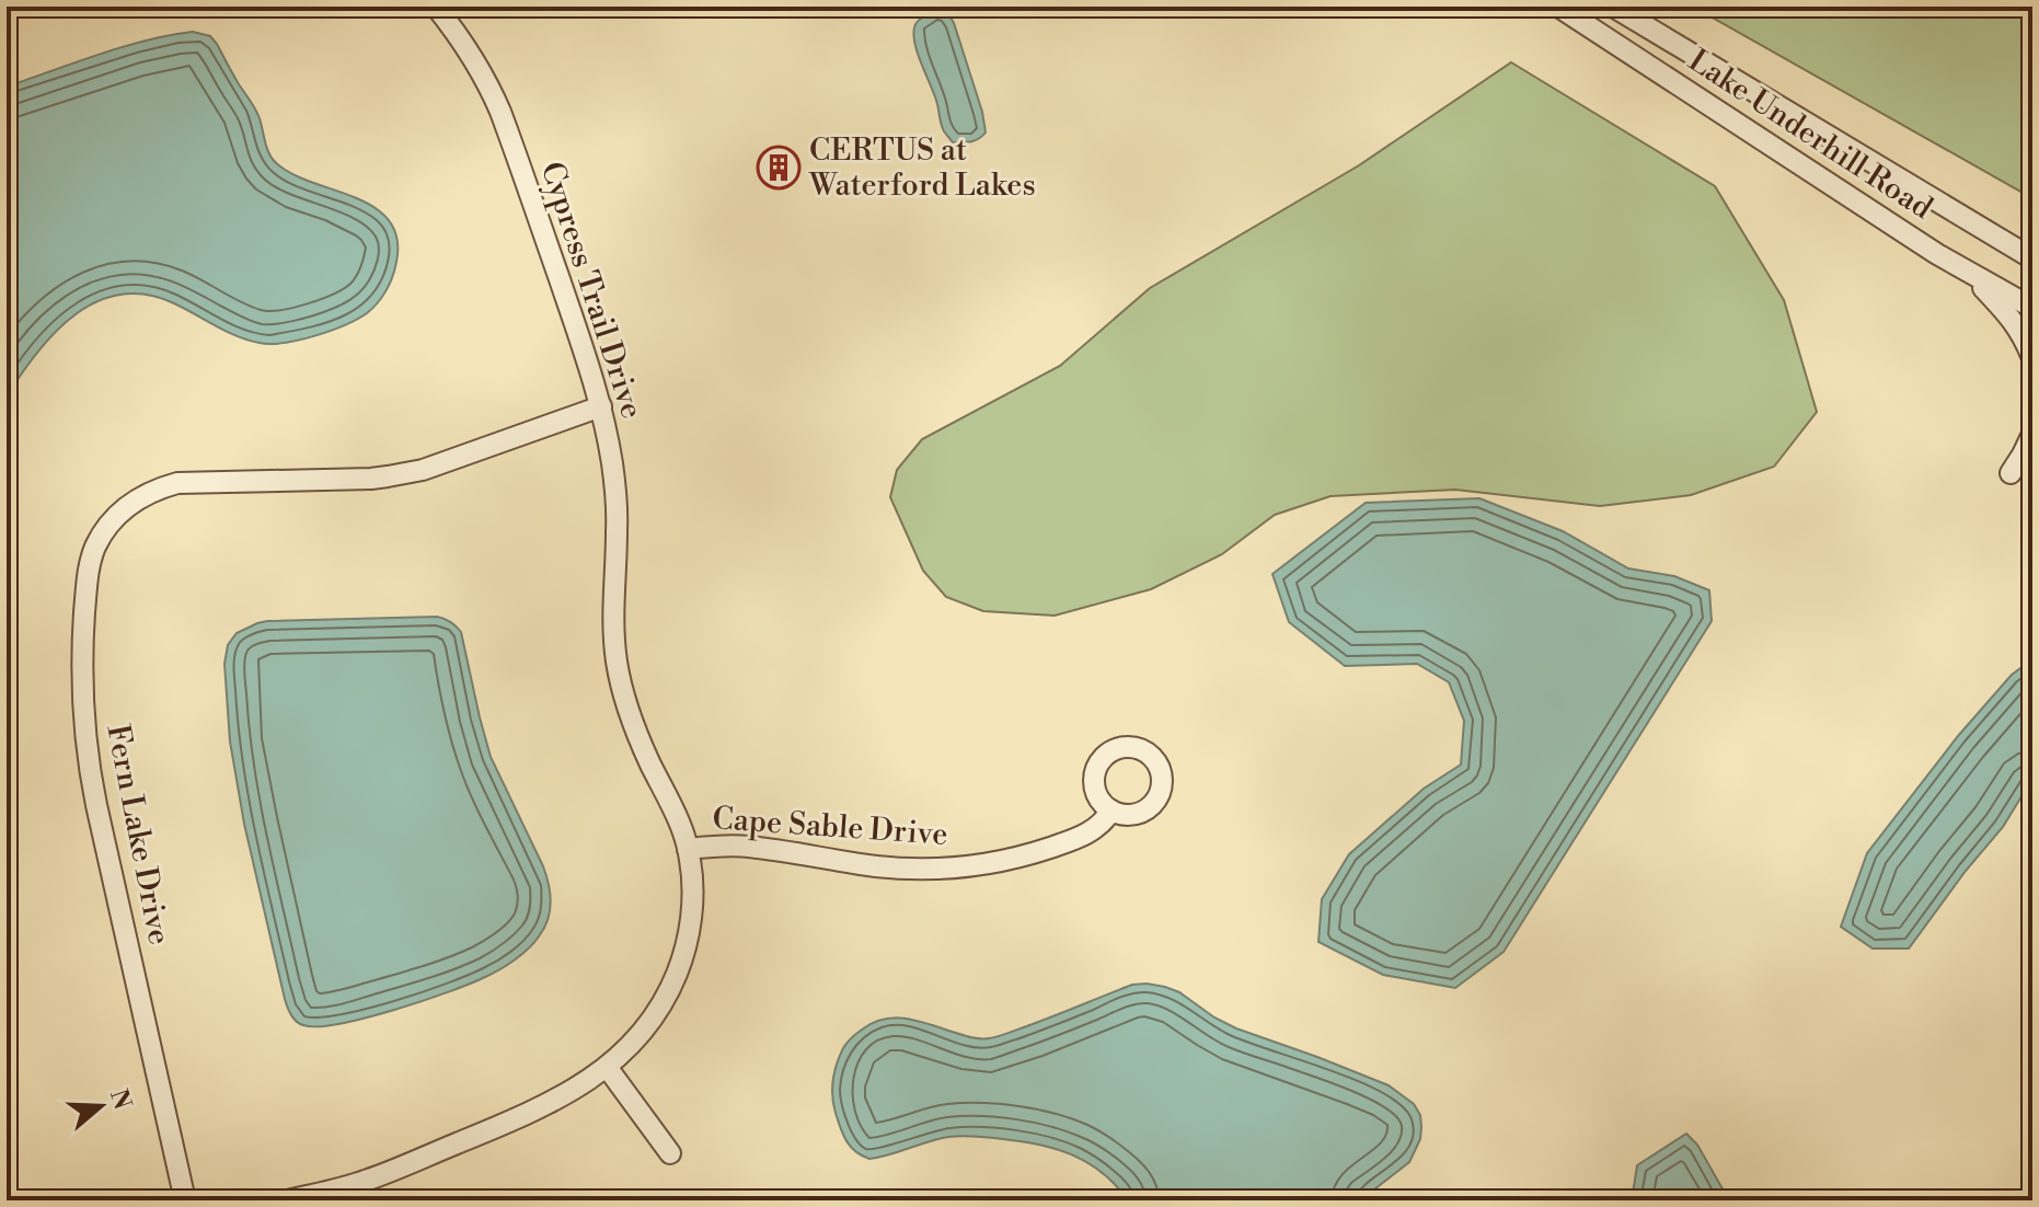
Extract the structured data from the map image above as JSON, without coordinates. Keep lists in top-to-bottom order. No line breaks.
{"streets":{"street":["Lake Underhill Road","Cypress Trail Drive","Cape Sable Drive","Fern Lake Drive"]},"crossings":[["Cypress Trail Drive","Cape Sable Drive"],["Cypress Trail Drive","Fern Lake Drive"]],"places":{"building":["CERTUS at Waterford Lakes"]},"north":"right"}
